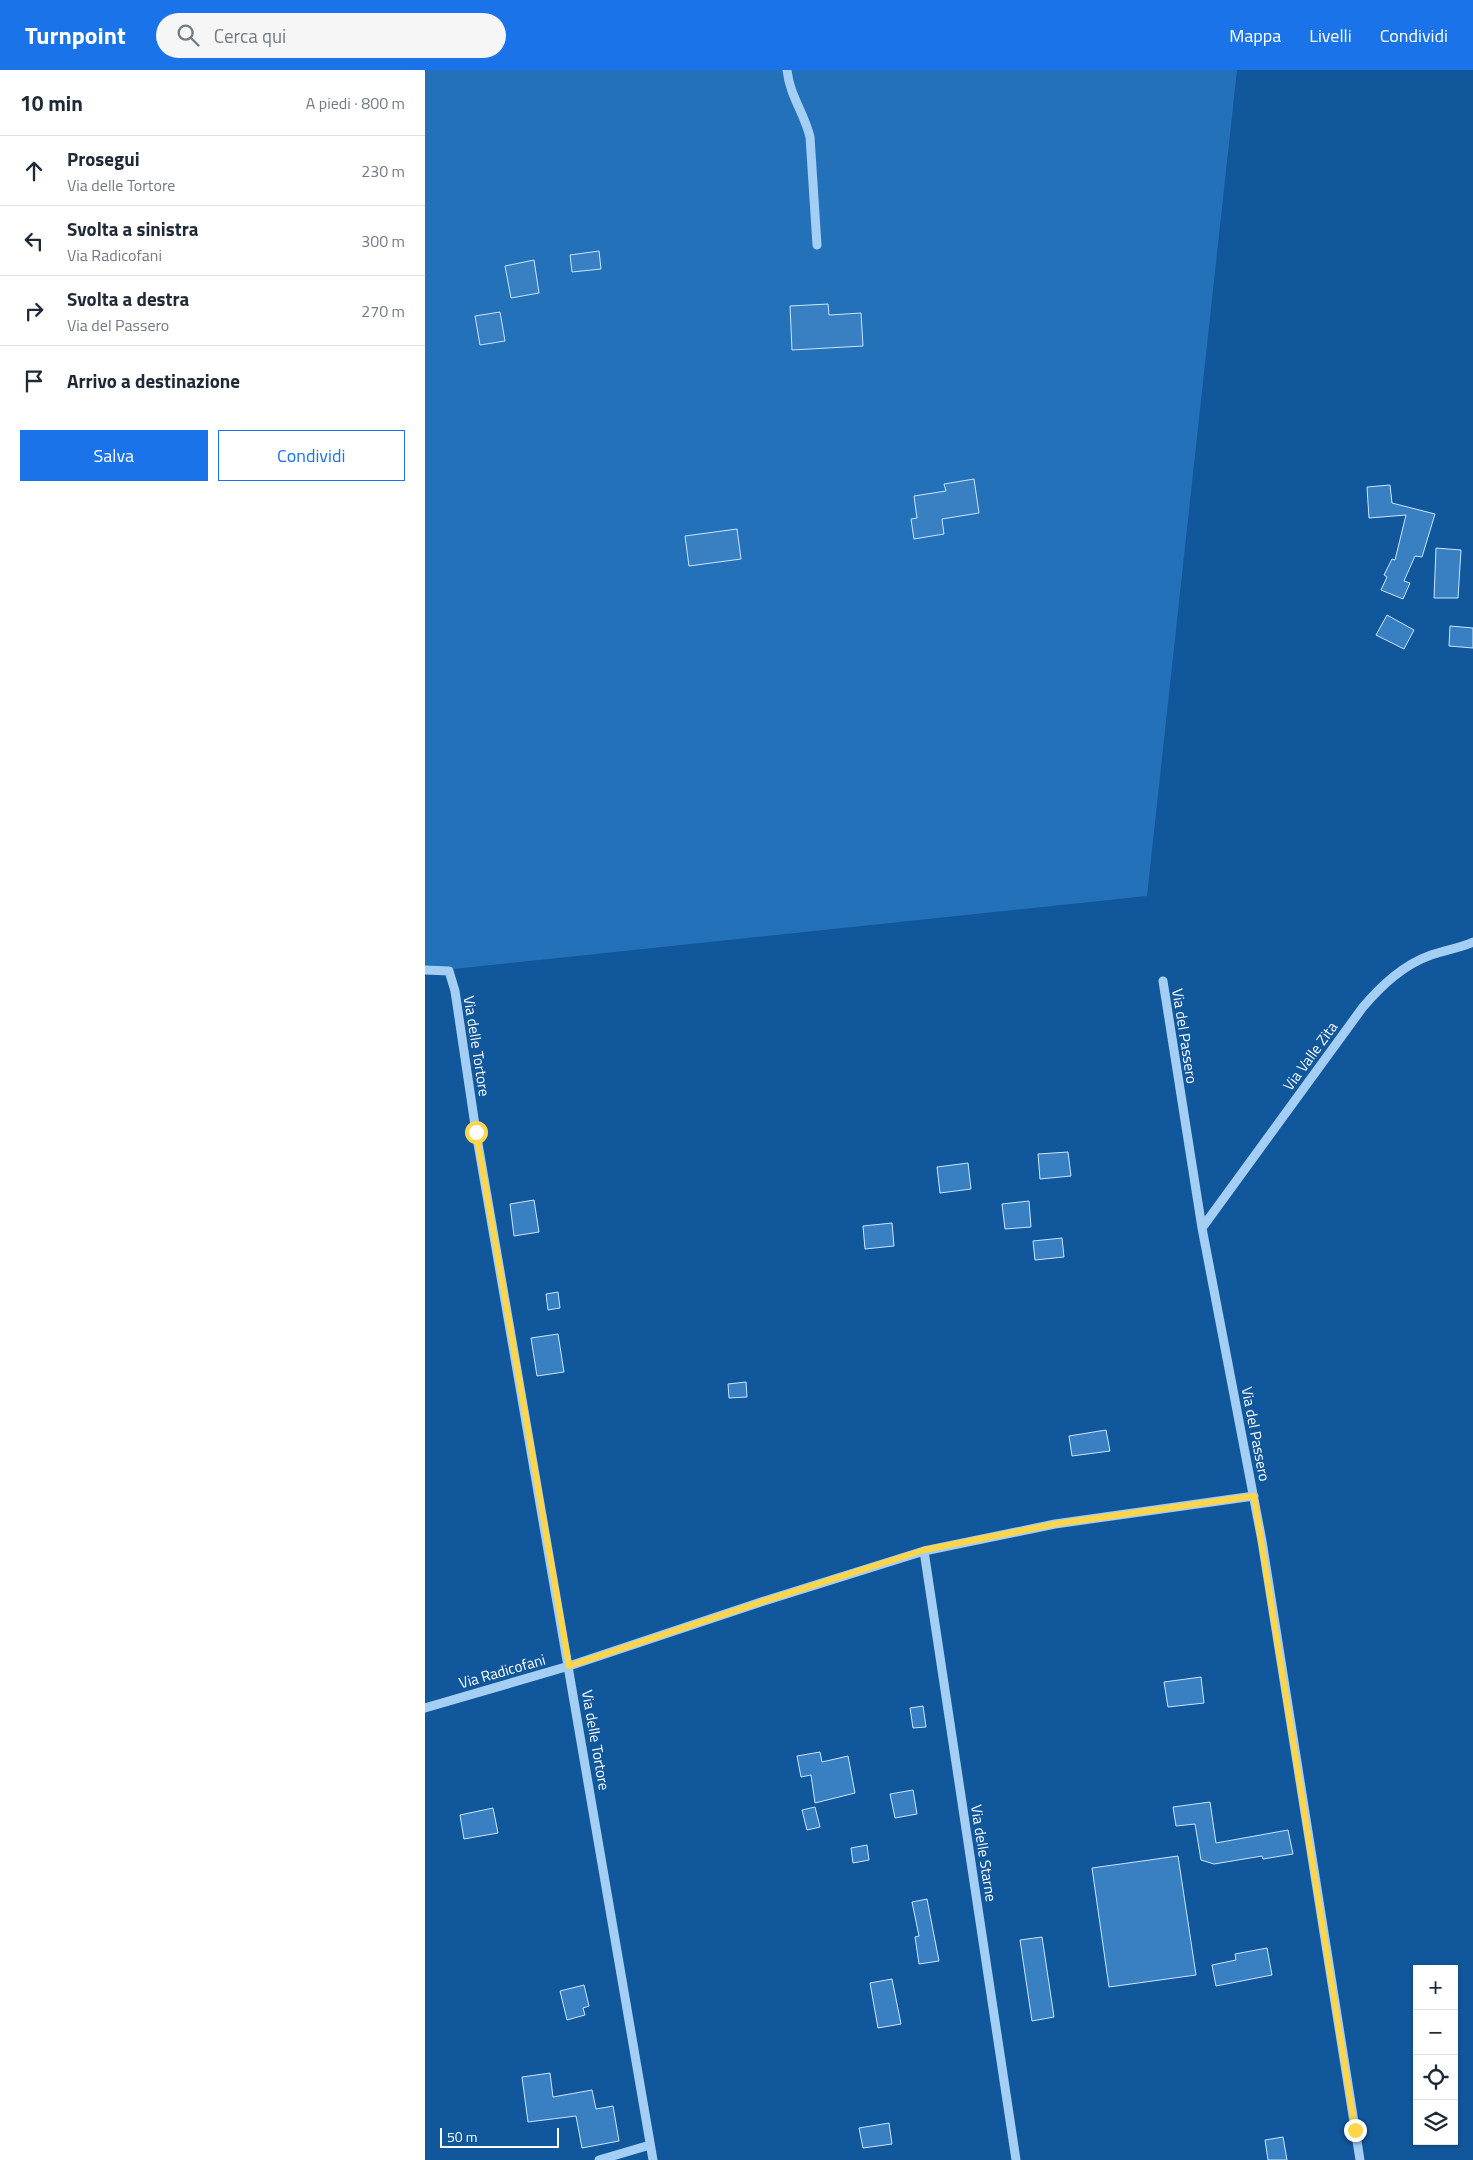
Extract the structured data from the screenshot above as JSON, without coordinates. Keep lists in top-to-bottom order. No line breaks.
{"streets":{"street":["Via del Passero","Via delle Tortore","Via Valle Zita","Via Radicofani","Via delle Starne"]},"crossings":[["Via del Passero","Via Valle Zita"],["Via del Passero","Via Radicofani"],["Via delle Tortore","Via Radicofani"],["Via Radicofani","Via delle Starne"]],"scale_bar":"50 m","page":{"header":"Turnpoint","search":"Cerca qui","nav":["Mappa","Livelli","Condividi"],"heading":["10 min","A piedi · 800 m"],"list":[["Prosegui","Via delle Tortore","230 m"],["Svolta a sinistra","Via Radicofani","300 m"],["Svolta a destra","Via del Passero","270 m"],"Arrivo a destinazione"],"buttons":["Salva","Condividi"],"map_buttons":["+","−"],"scale":"50 m"}}
